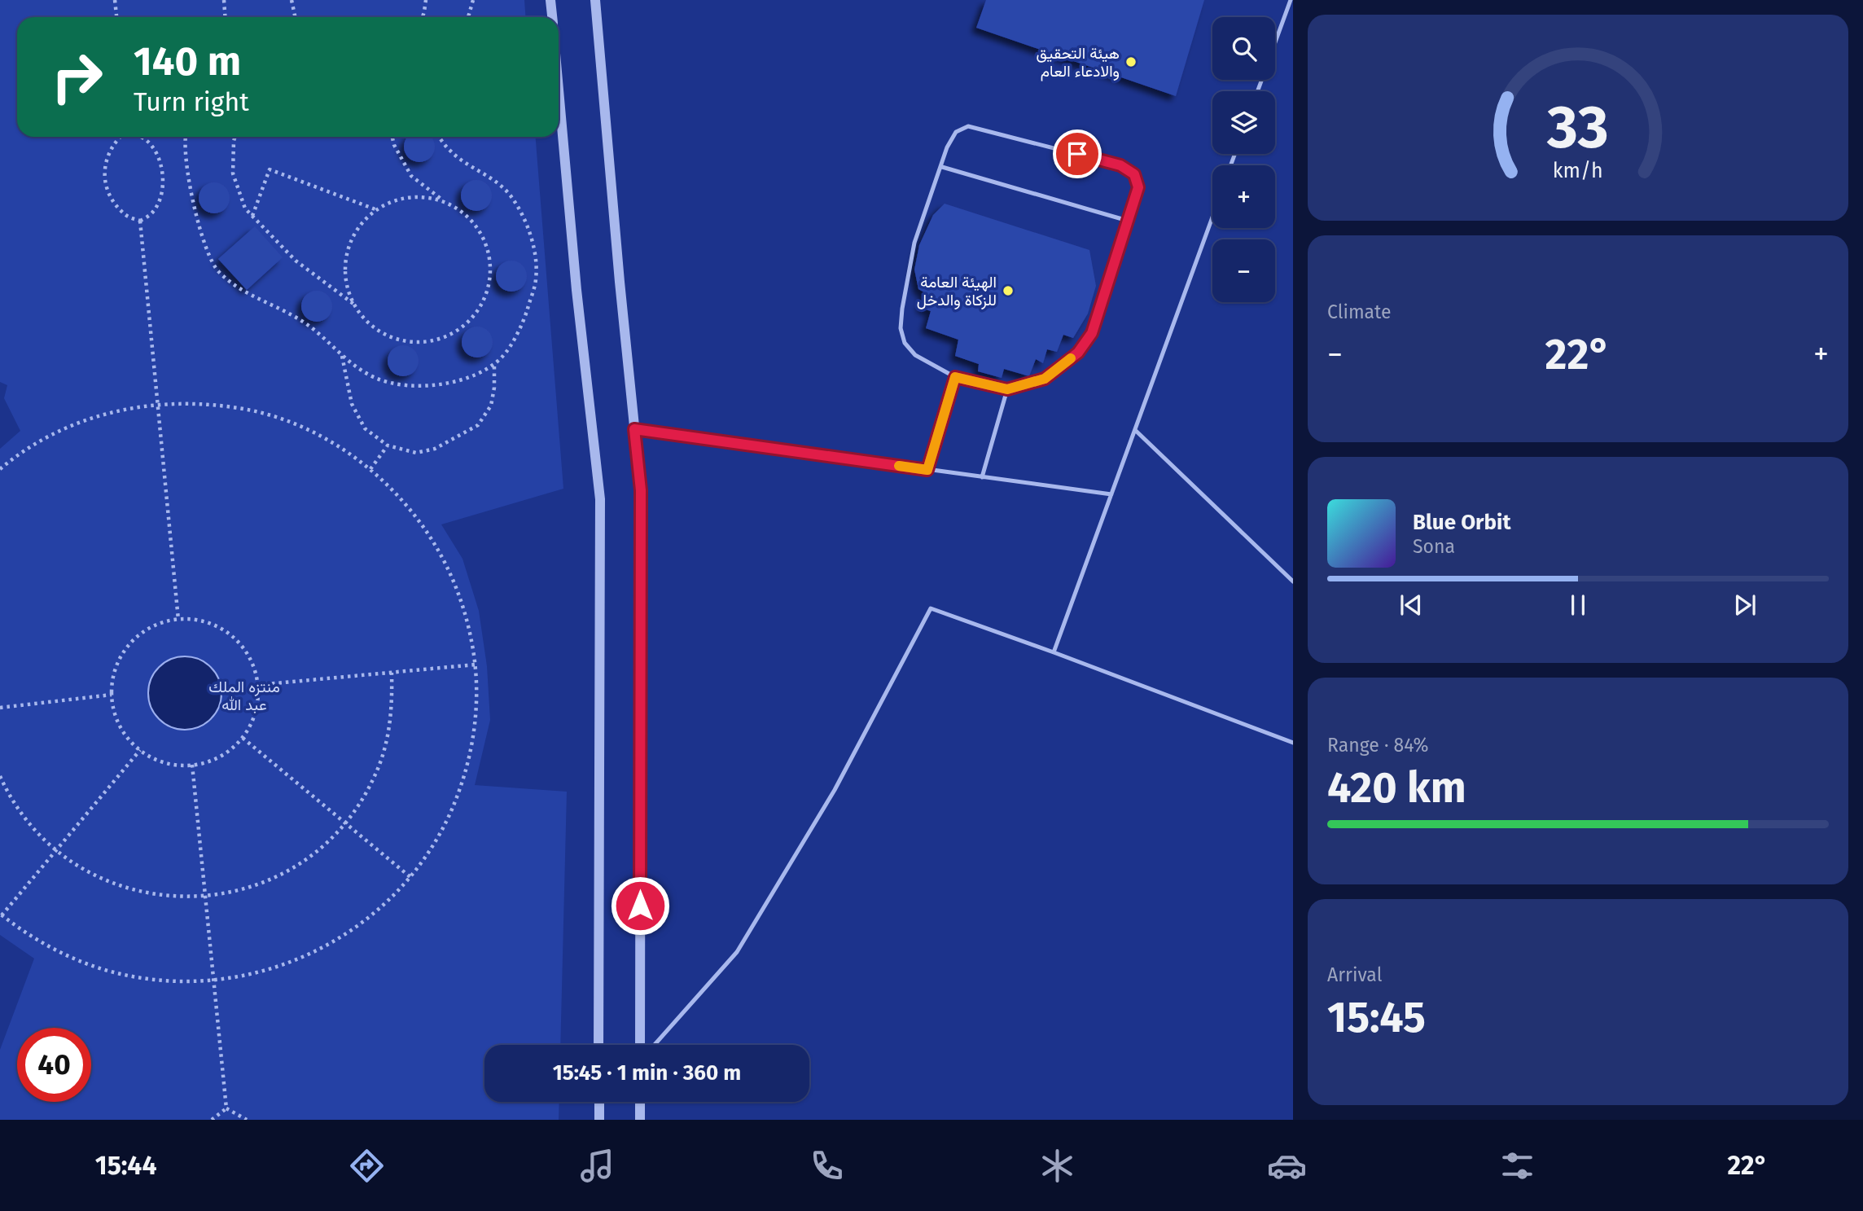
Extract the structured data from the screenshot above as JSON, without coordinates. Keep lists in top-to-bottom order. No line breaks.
{"parks":["منتزه الملك عبد الله"],"places":["هيئة التحقيق والادعاء العام","الهيئة العامة للزكاة والدخل"],"page":{"map_buttons":["+","−"],"turn":["140 m","Turn right"],"tile":["Climate",["Range · 84%","420 km"],["Arrival","15:45"]],"heat":["−","22°","+"],"song":["Blue Orbit","Sona"],"limit":"40","trip":"15:45 · 1 min · 360 m","tabs":["15:44","22°"],"gauge":["33","km/h"]}}
